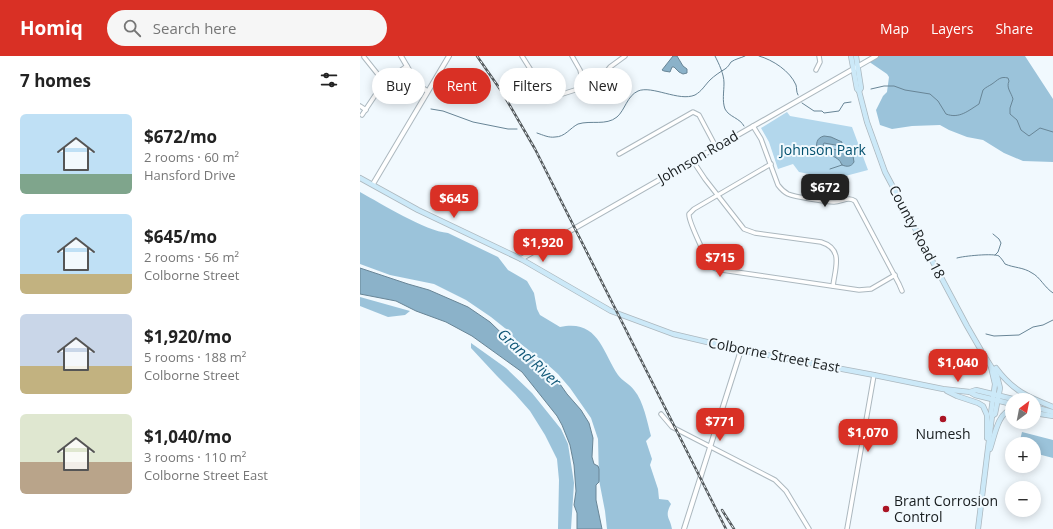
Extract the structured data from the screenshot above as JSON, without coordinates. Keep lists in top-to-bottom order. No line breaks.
{"streets":{"main road":["County Road 18","Colborne Street East"],"street":["Johnson Road"]},"crossings":[["Johnson Road","County Road 18"],["Johnson Road","Colborne Street East"],["County Road 18","Colborne Street East"]],"water":["Grand River"],"parks":["Johnson Park"],"places":["Numesh","Brant Corrosion Control"],"north":"top right","page":{"header":"Homiq","search":"Search here","nav":["Map","Layers","Share"],"heading":"7 homes","chip":["Buy","Rent","Filters","New"],"list":[{"name":"$672/mo","note":"2 rooms · 60 m² · Hansford Drive"},{"name":"$645/mo","note":"2 rooms · 56 m² · Colborne Street"},{"name":"$1,920/mo","note":"5 rooms · 188 m² · Colborne Street"},{"name":"$1,040/mo","note":"3 rooms · 110 m² · Colborne Street East"}],"price":["$672","$645","$1,920","$715","$1,040","$771","$1,070"],"map_buttons":["+","−"]}}
